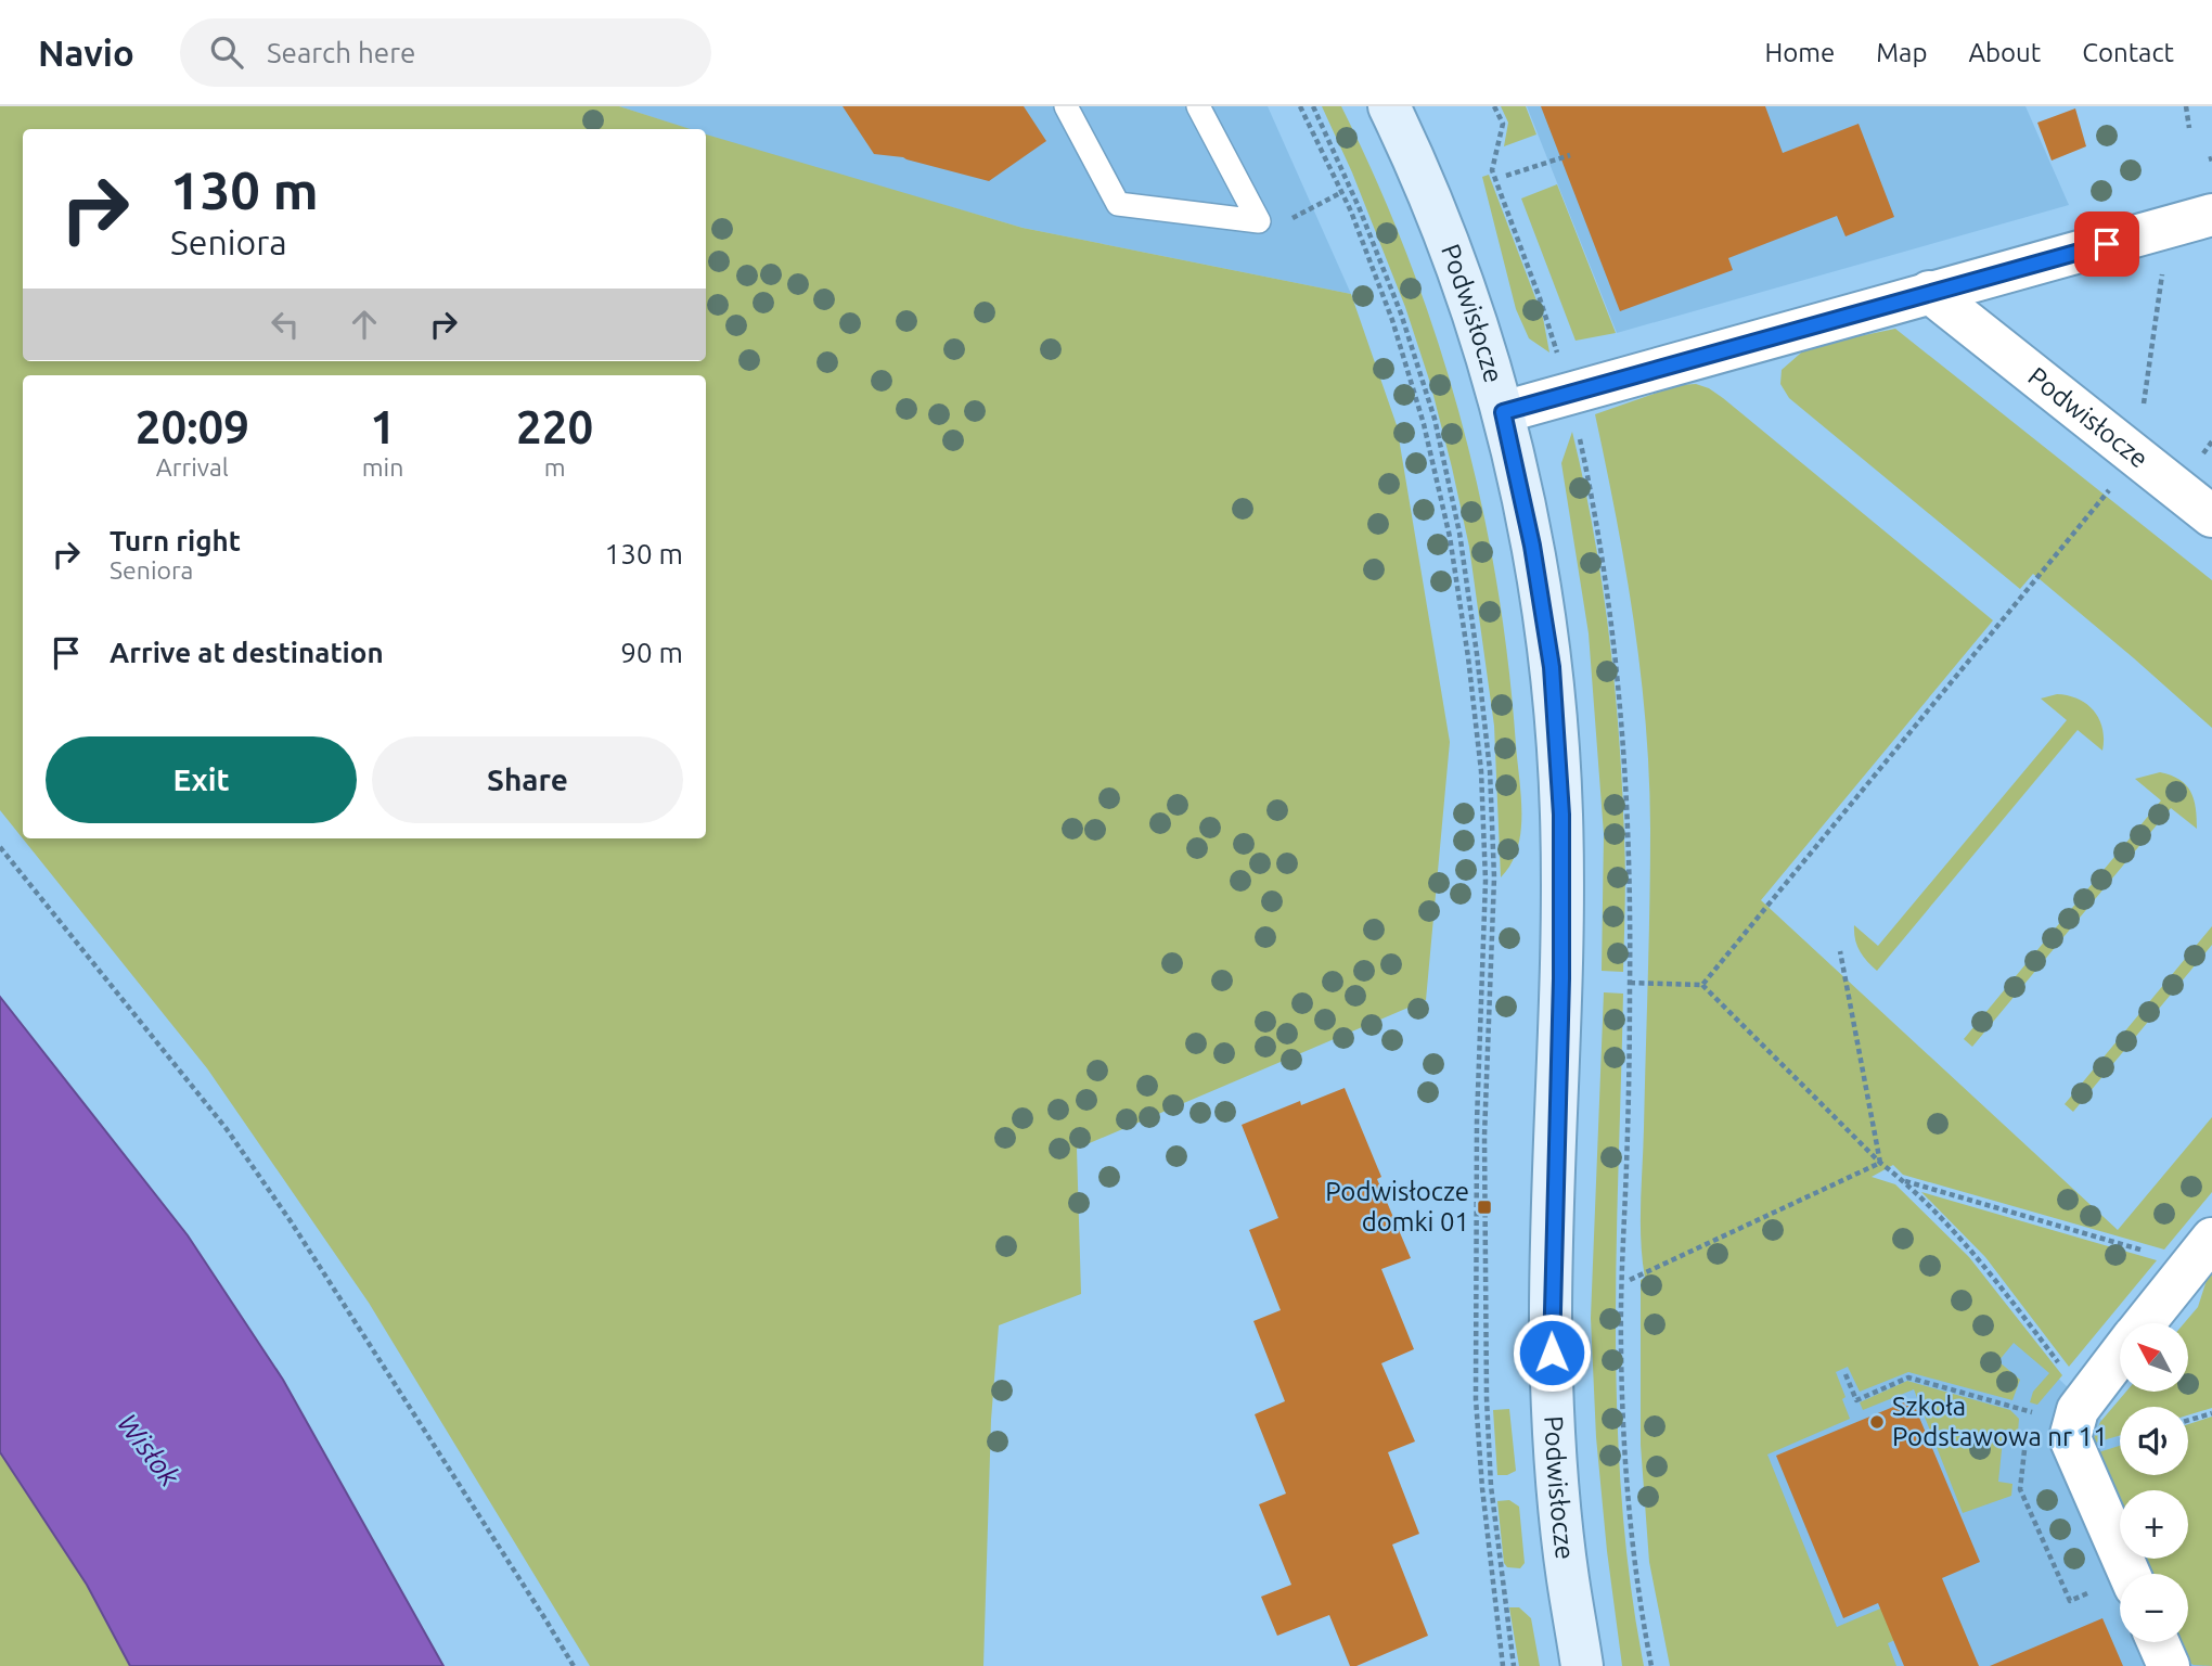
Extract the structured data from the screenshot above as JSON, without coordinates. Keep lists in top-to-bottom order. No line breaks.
{"streets":{"street":["Podwisłocze"]},"water":["Wisłok"],"places":{"transit":["Podwisłocze domki 01"],"other":["Szkoła Podstawowa nr 11"]},"north":"top left","page":{"header":"Navio","search":"Search here","nav":["Home","Map","About","Contact"],"turn":["130 m","Seniora"],"eta":["20:09","Arrival","1","min","220","m"],"list":[{"name":"Turn right","note":"Seniora","value":"130 m"},{"name":"Arrive at destination","value":"90 m"}],"buttons":["Exit","Share"],"map_buttons":["+","−"]}}
